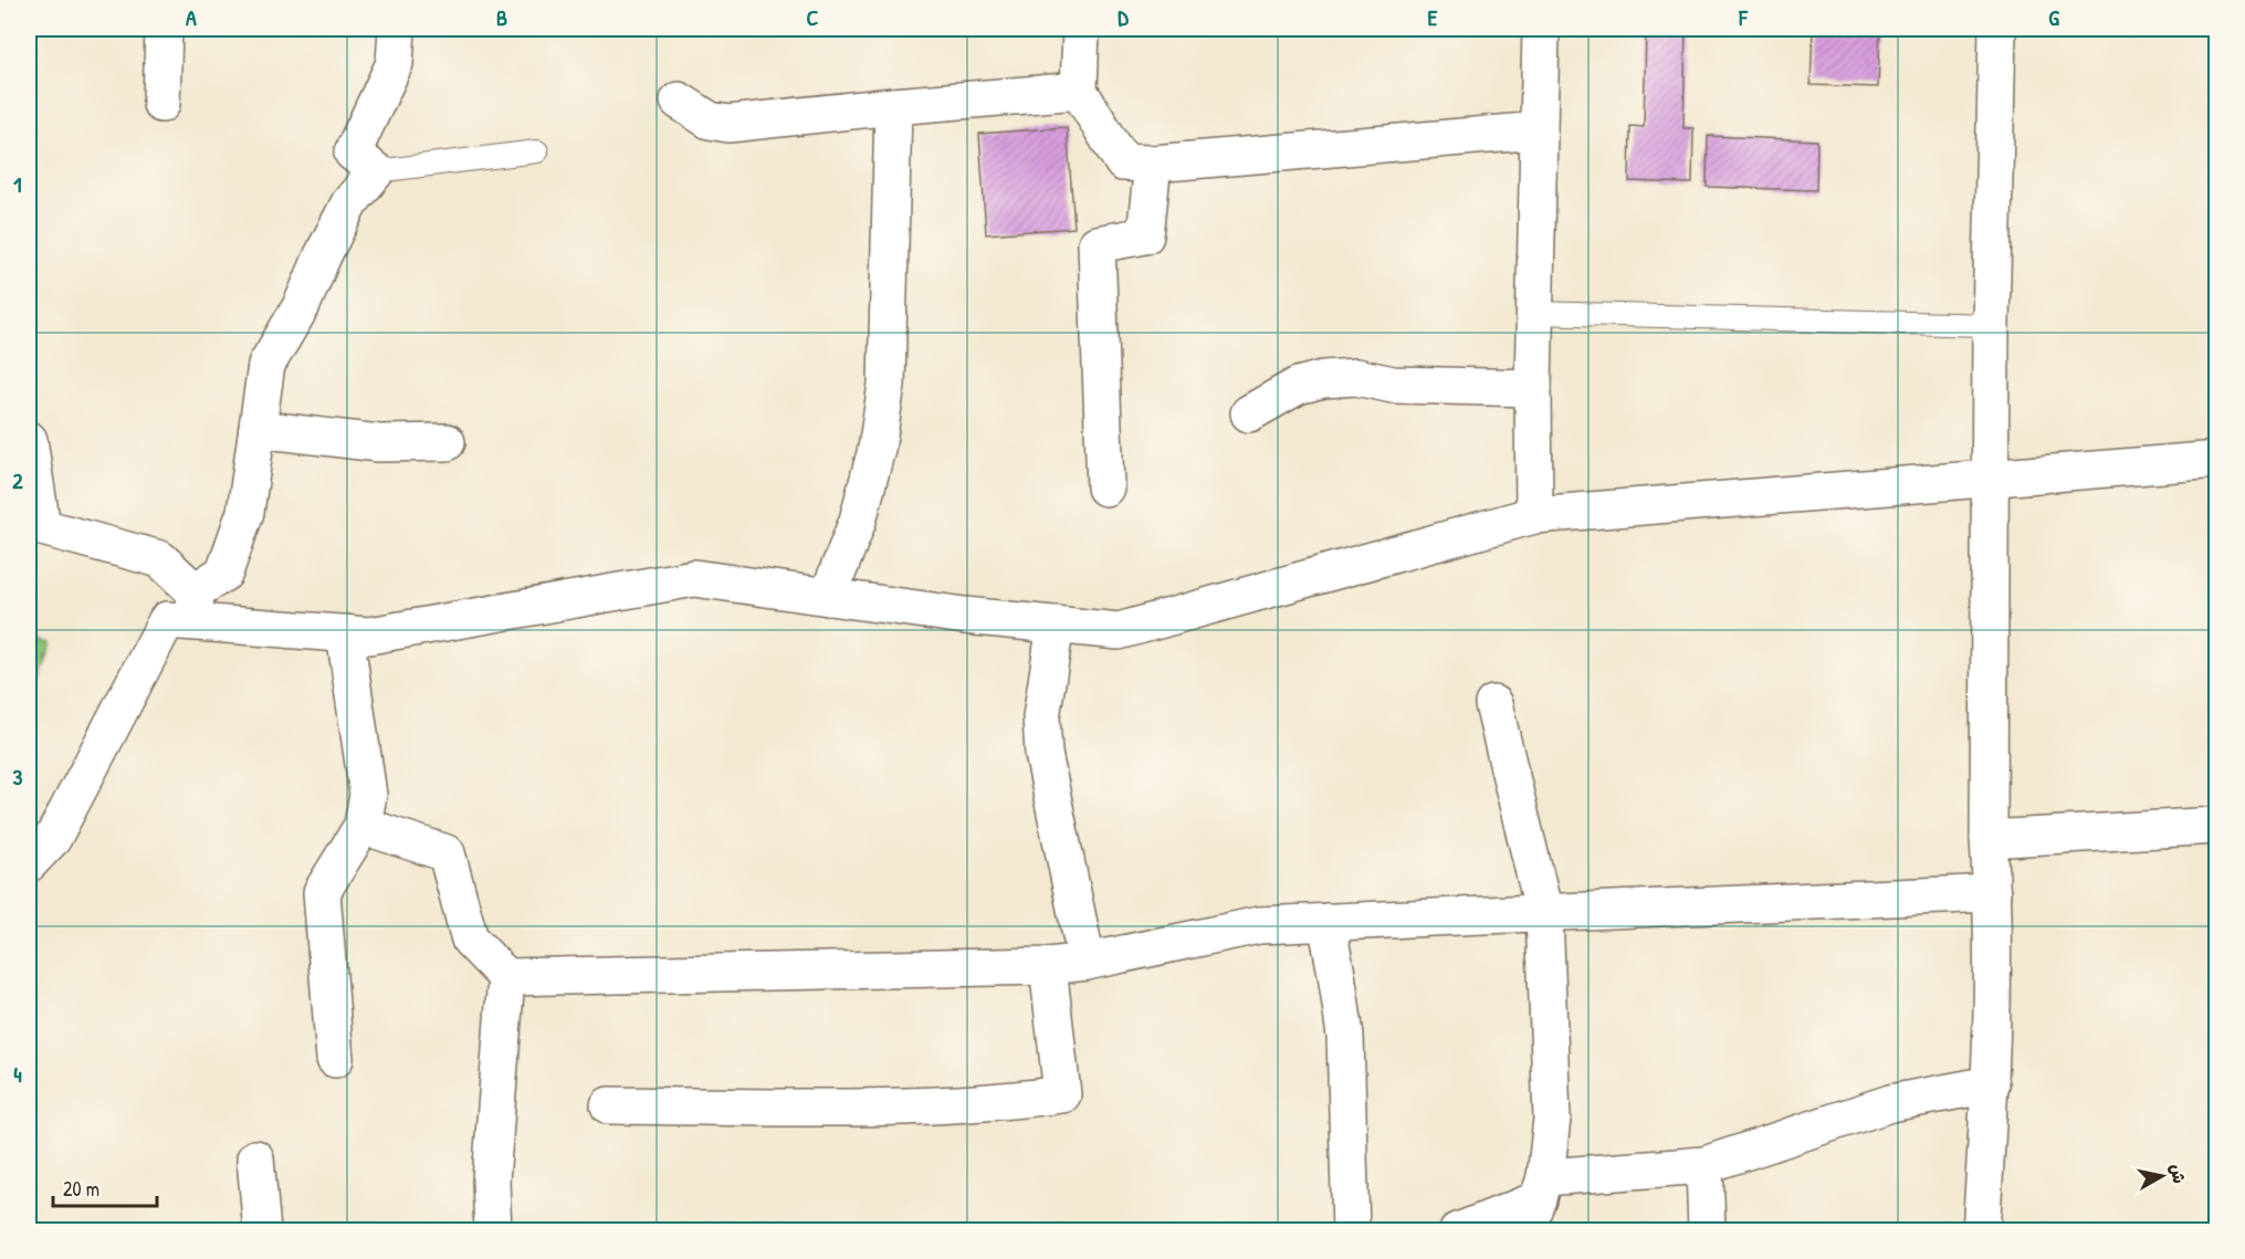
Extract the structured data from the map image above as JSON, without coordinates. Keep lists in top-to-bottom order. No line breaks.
{"scale_bar":"20 m","north":"right","grid":{"columns":["A","B","C","D","E","F","G"],"rows":["1","2","3","4"]}}
